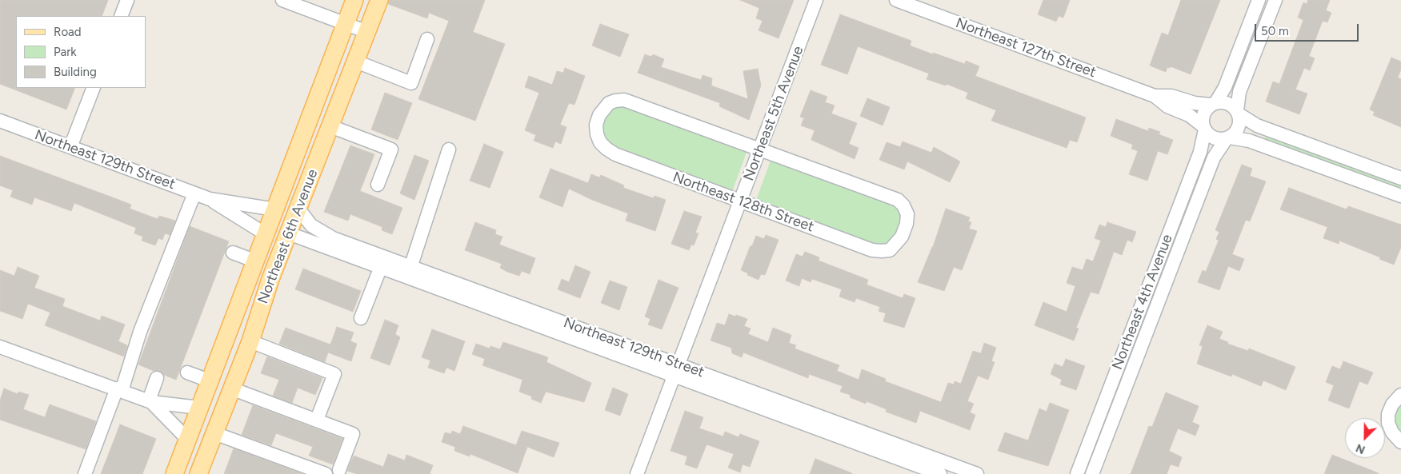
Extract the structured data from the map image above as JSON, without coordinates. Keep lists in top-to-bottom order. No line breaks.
{"streets":{"main road":["Northeast 6th Avenue"],"street":["Northeast 127th Street","Northeast 5th Avenue","Northeast 129th Street","Northeast 128th Street","Northeast 4th Avenue"]},"crossings":[["Northeast 127th Street","Northeast 4th Avenue"],["Northeast 5th Avenue","Northeast 129th Street"],["Northeast 5th Avenue","Northeast 128th Street"],["Northeast 129th Street","Northeast 6th Avenue"]],"legend":["Road","Park","Building"],"scale_bar":"50 m","north":"bottom left"}
